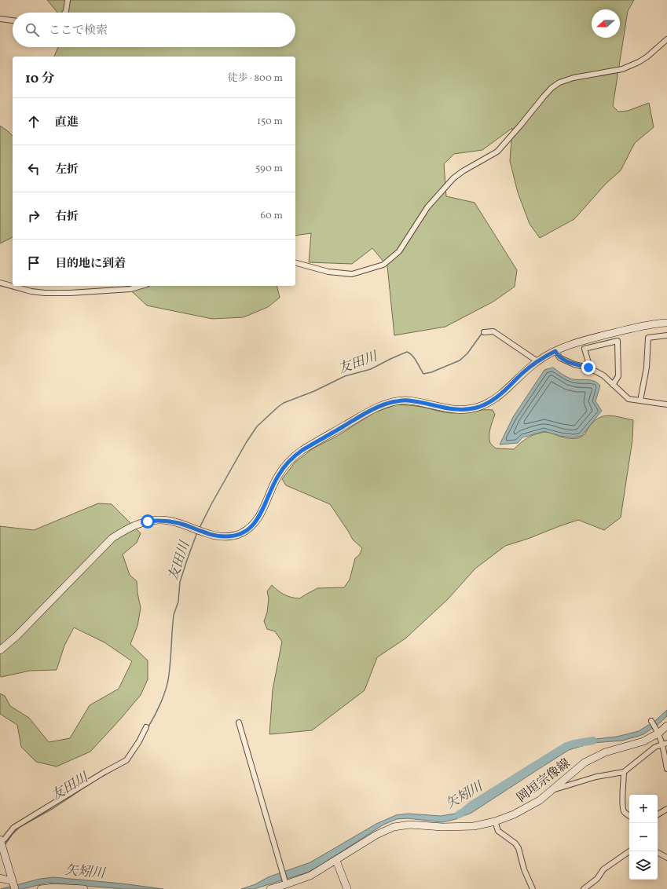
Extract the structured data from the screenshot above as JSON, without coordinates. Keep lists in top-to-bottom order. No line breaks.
{"streets":{"street":["岡垣宗像線"]},"water":["友田川","矢矧川"],"north":"left","page":{"search":"ここで検索","heading":["10 分","徒歩 · 800 m"],"list":[["直進","150 m"],["左折","590 m"],["右折","60 m"],"目的地に到着"],"map_buttons":["+","−"]}}
